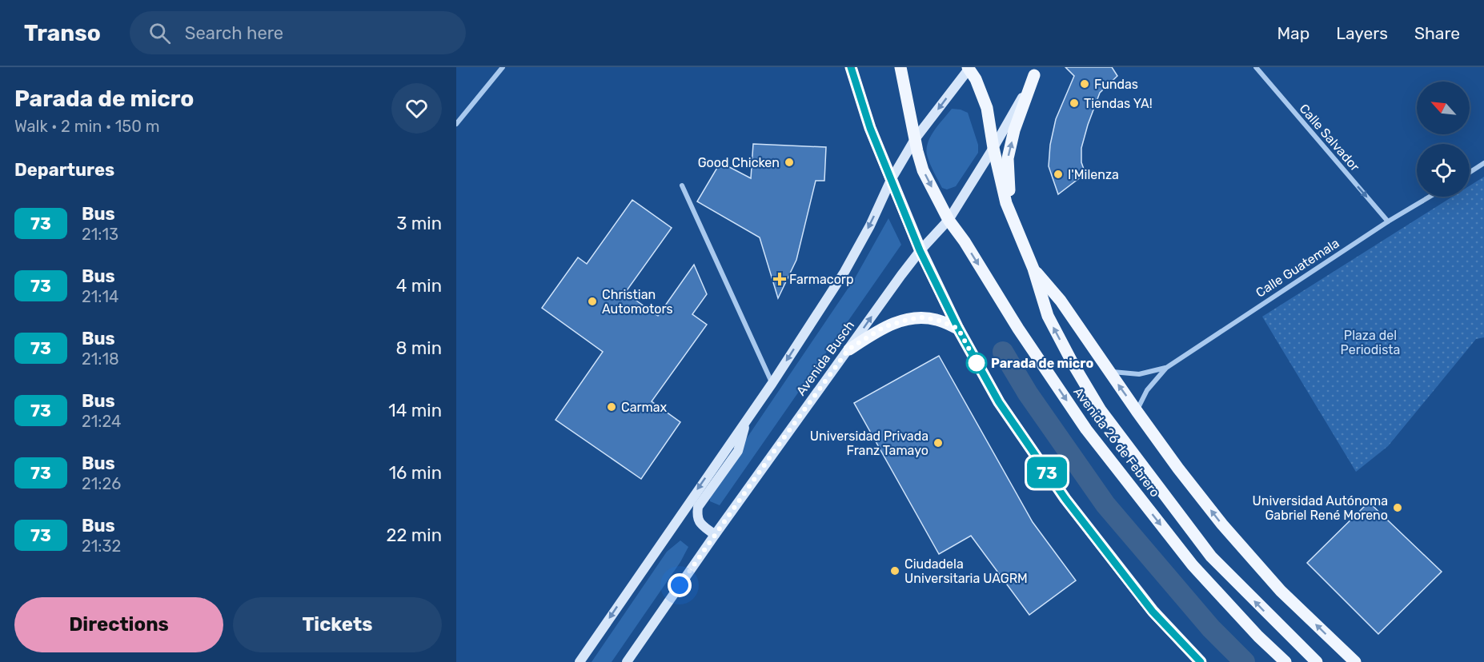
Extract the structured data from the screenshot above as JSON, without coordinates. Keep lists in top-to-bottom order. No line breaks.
{"streets":{"main road":["Avenida Busch","Avenida 26 de Febrero"],"street":["Calle Salvador","Calle Guatemala"]},"crossings":[["Calle Salvador","Calle Guatemala"],["Calle Guatemala","Avenida 26 de Febrero"],["Avenida Busch","Avenida 26 de Febrero"]],"one_way":["Calle Salvador"],"parks":["Plaza del Periodista"],"places":{"other":["Fundas","Tiendas YA!","Good Chicken","I'Milenza","Christian Automotors","Parada de micro","Carmax","Universidad Privada Franz Tamayo","Universidad Autónoma Gabriel René Moreno","Ciudadela Universitaria UAGRM"],"health":["Farmacorp"]},"lines":["bus line 73"],"north":"top left","page":{"header":"Transo","search":"Search here","nav":["Map","Layers","Share"],"heading":[["Parada de micro","Walk · 2 min · 150 m"],"Departures"],"on_map":"73","list":[{"mark":"73","name":"Bus","note":"21:13","value":"3 min"},{"mark":"73","name":"Bus","note":"21:14","value":"4 min"},{"mark":"73","name":"Bus","note":"21:18","value":"8 min"},{"mark":"73","name":"Bus","note":"21:24","value":"14 min"},{"mark":"73","name":"Bus","note":"21:26","value":"16 min"},{"mark":"73","name":"Bus","note":"21:32","value":"22 min"}],"buttons":["Directions","Tickets"]}}
